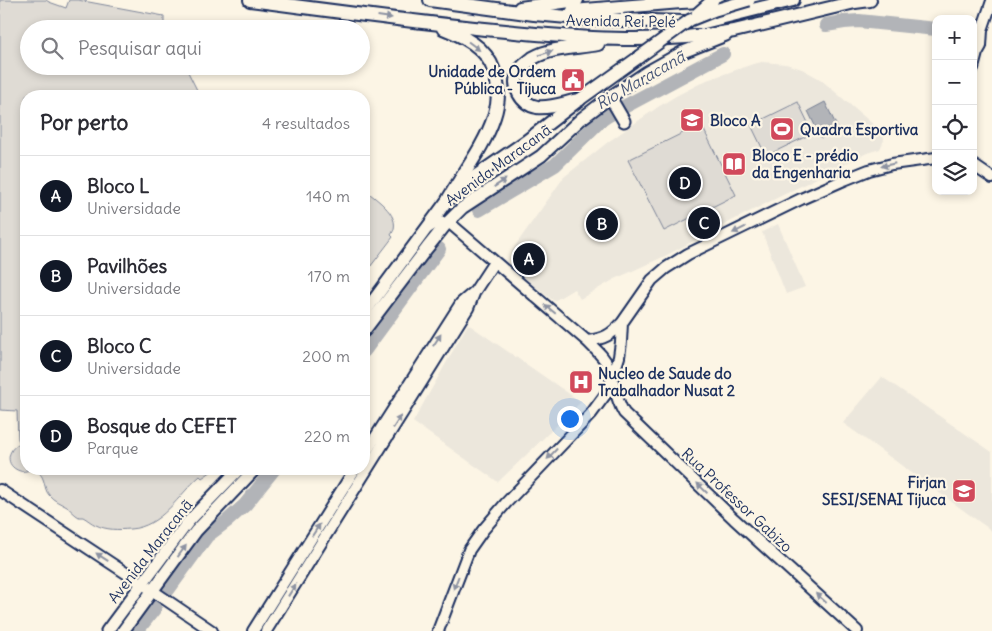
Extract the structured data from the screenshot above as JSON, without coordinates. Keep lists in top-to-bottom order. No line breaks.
{"streets":{"main road":["Avenida Rei Pelé","Avenida Maracanã"],"street":["Rua Professor Gabizo"]},"crossings":[["Avenida Rei Pelé","Avenida Maracanã"],["Avenida Maracanã","Rua Professor Gabizo"]],"one_way":["Rua Professor Gabizo"],"water":["Rio Maracanã"],"places":{"public building":["Unidade de Ordem Pública - Tijuca"],"school or university":["Bloco A","Firjan SESI/SENAI Tijuca"],"sports":["Quadra Esportiva"],"library":["Bloco E - prédio da Engenharia"],"hospital":["Nucleo de Saude do Trabalhador Nusat 2"]},"page":{"map_buttons":["+","−"],"search":"Pesquisar aqui","heading":["Por perto","4 resultados"],"list":[{"mark":"A","name":"Bloco L","note":"Universidade","value":"140 m"},{"mark":"B","name":"Pavilhões","note":"Universidade","value":"170 m"},{"mark":"C","name":"Bloco C","note":"Universidade","value":"200 m"},{"mark":"D","name":"Bosque do CEFET","note":"Parque","value":"220 m"}],"pins":["D","C","B","A"]}}
